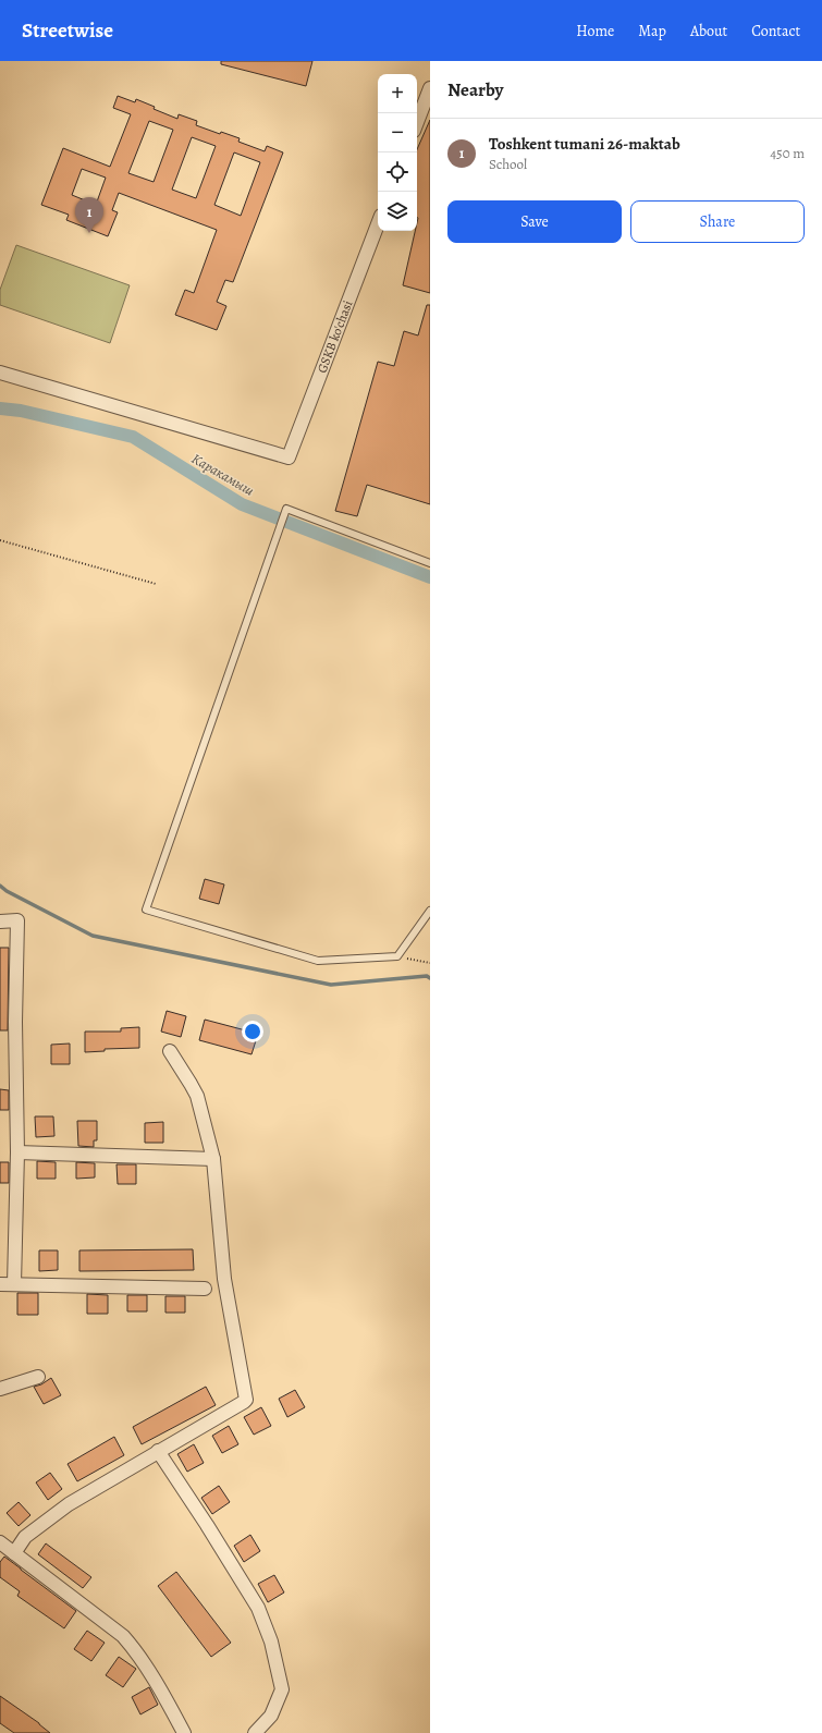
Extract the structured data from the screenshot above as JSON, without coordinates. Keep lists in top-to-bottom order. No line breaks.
{"streets":{"street":["GSKB ko'chasi"]},"water":["Каракамыш"],"page":{"header":"Streetwise","nav":["Home","Map","About","Contact"],"heading":"Nearby","map_buttons":["+","−"],"list":[{"mark":"1","name":"Toshkent tumani 26-maktab","note":"School","value":"450 m"}],"buttons":["Save","Share"],"pins":"1"}}
